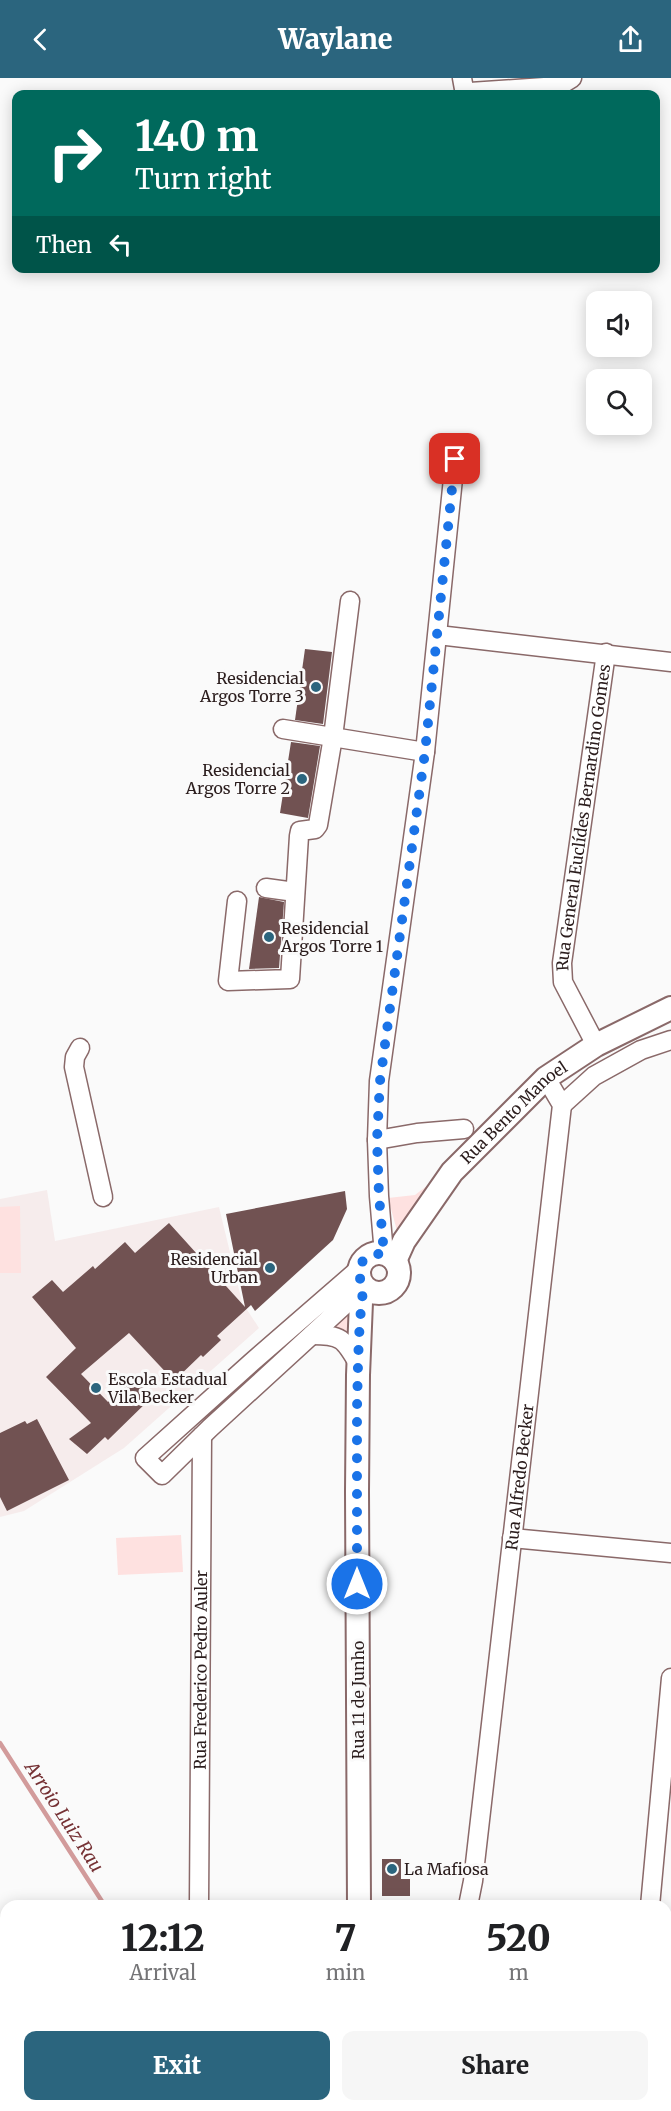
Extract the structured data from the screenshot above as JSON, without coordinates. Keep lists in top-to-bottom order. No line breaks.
{"streets":{"main road":["Rua Bento Manoel","Rua 11 de Junho"],"street":["Rua General Euclídes Bernardino Gomes","Rua Alfredo Becker","Rua Frederico Pedro Auler"]},"crossings":[["Rua General Euclídes Bernardino Gomes","Rua Bento Manoel"],["Rua Bento Manoel","Rua 11 de Junho"]],"water":["Arroio Luiz Rau"],"places":["Residencial Argos Torre 3","Residencial Argos Torre 2","Residencial Argos Torre 1","Residencial Urban","Escola Estadual Vila Becker","La Mafiosa"],"page":{"header":"Waylane","turn":["140 m","Turn right"],"then":"Then","eta":["12:12","Arrival","7","min","520","m"],"buttons":["Exit","Share"]}}
